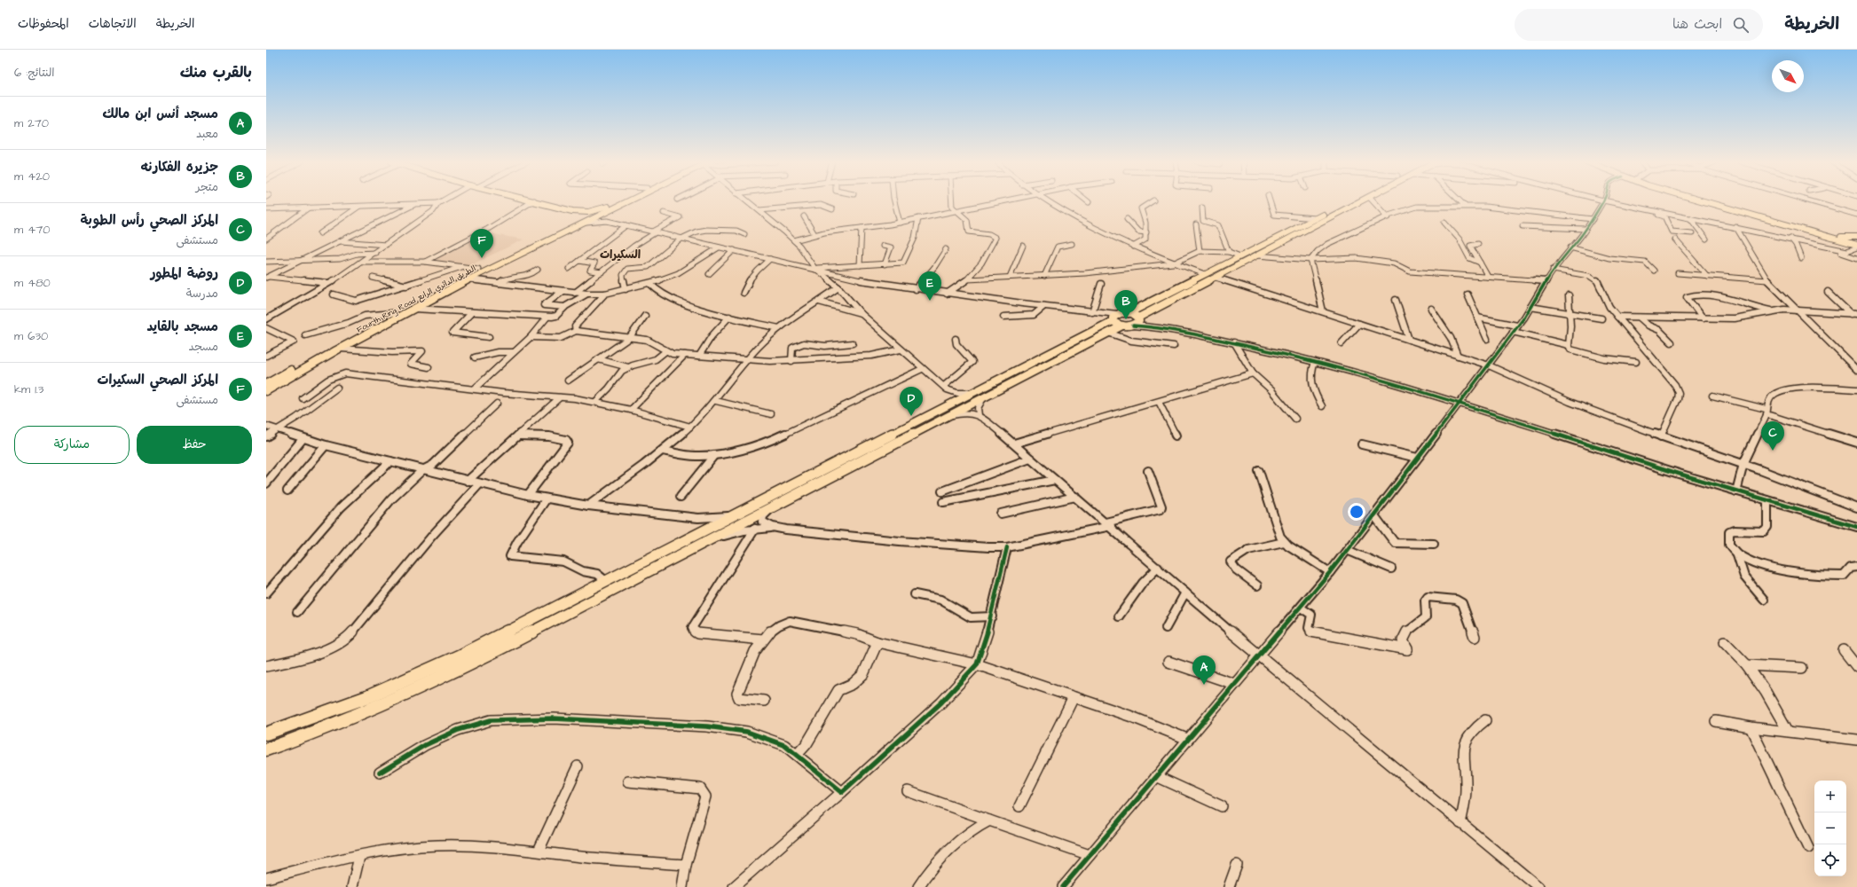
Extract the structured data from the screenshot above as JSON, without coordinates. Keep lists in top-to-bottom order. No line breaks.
{"streets":{"main road":["Fourth Ring Road الطريق الدائري الرابع"]},"districts":["السكيرات"],"north":"bottom right","page":{"header":"الخريطة","search":"ابحث هنا","nav":["الخريطة","الاتجاهات","المحفوظات"],"heading":["بالقرب منك","النتائج: 6"],"list":[{"mark":"A","name":"مسجد أنس ابن مالك","note":"معبد","value":"270 m"},{"mark":"B","name":"جزيره الفكارنه","note":"متجر","value":"420 m"},{"mark":"C","name":"المركز الصحي رأس الطوبة","note":"مستشفى","value":"470 m"},{"mark":"D","name":"روضة المطور","note":"مدرسة","value":"480 m"},{"mark":"E","name":"مسجد بالقايد","note":"مسجد","value":"630 m"},{"mark":"F","name":"المركز الصحي السكيرات","note":"مستشفى","value":"1.3 km"}],"pins":["F","E","B","D","C","A"],"buttons":["حفظ","مشاركة"],"map_buttons":["+","−"]}}
